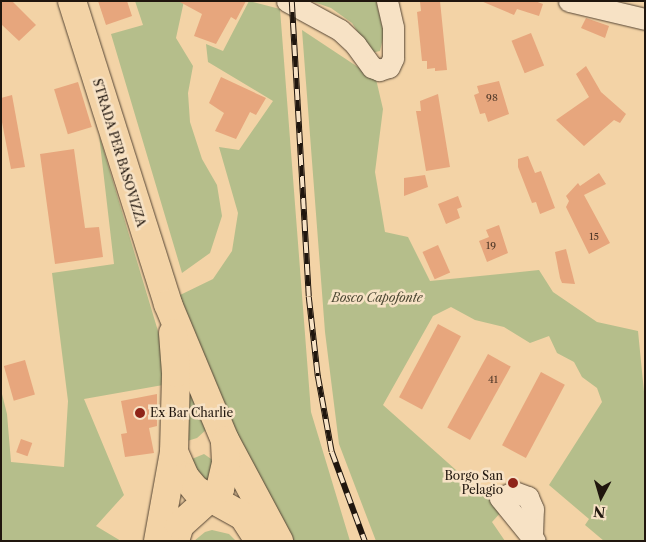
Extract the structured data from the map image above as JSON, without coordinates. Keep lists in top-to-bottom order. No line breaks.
{"streets":{"main road":["STRADA PER BASOVIZZA"]},"parks":["Bosco Capofonte"],"places":["Ex Bar Charlie","Borgo San Pelagio"],"house_numbers":["98","15","19","41"],"north":"bottom"}
